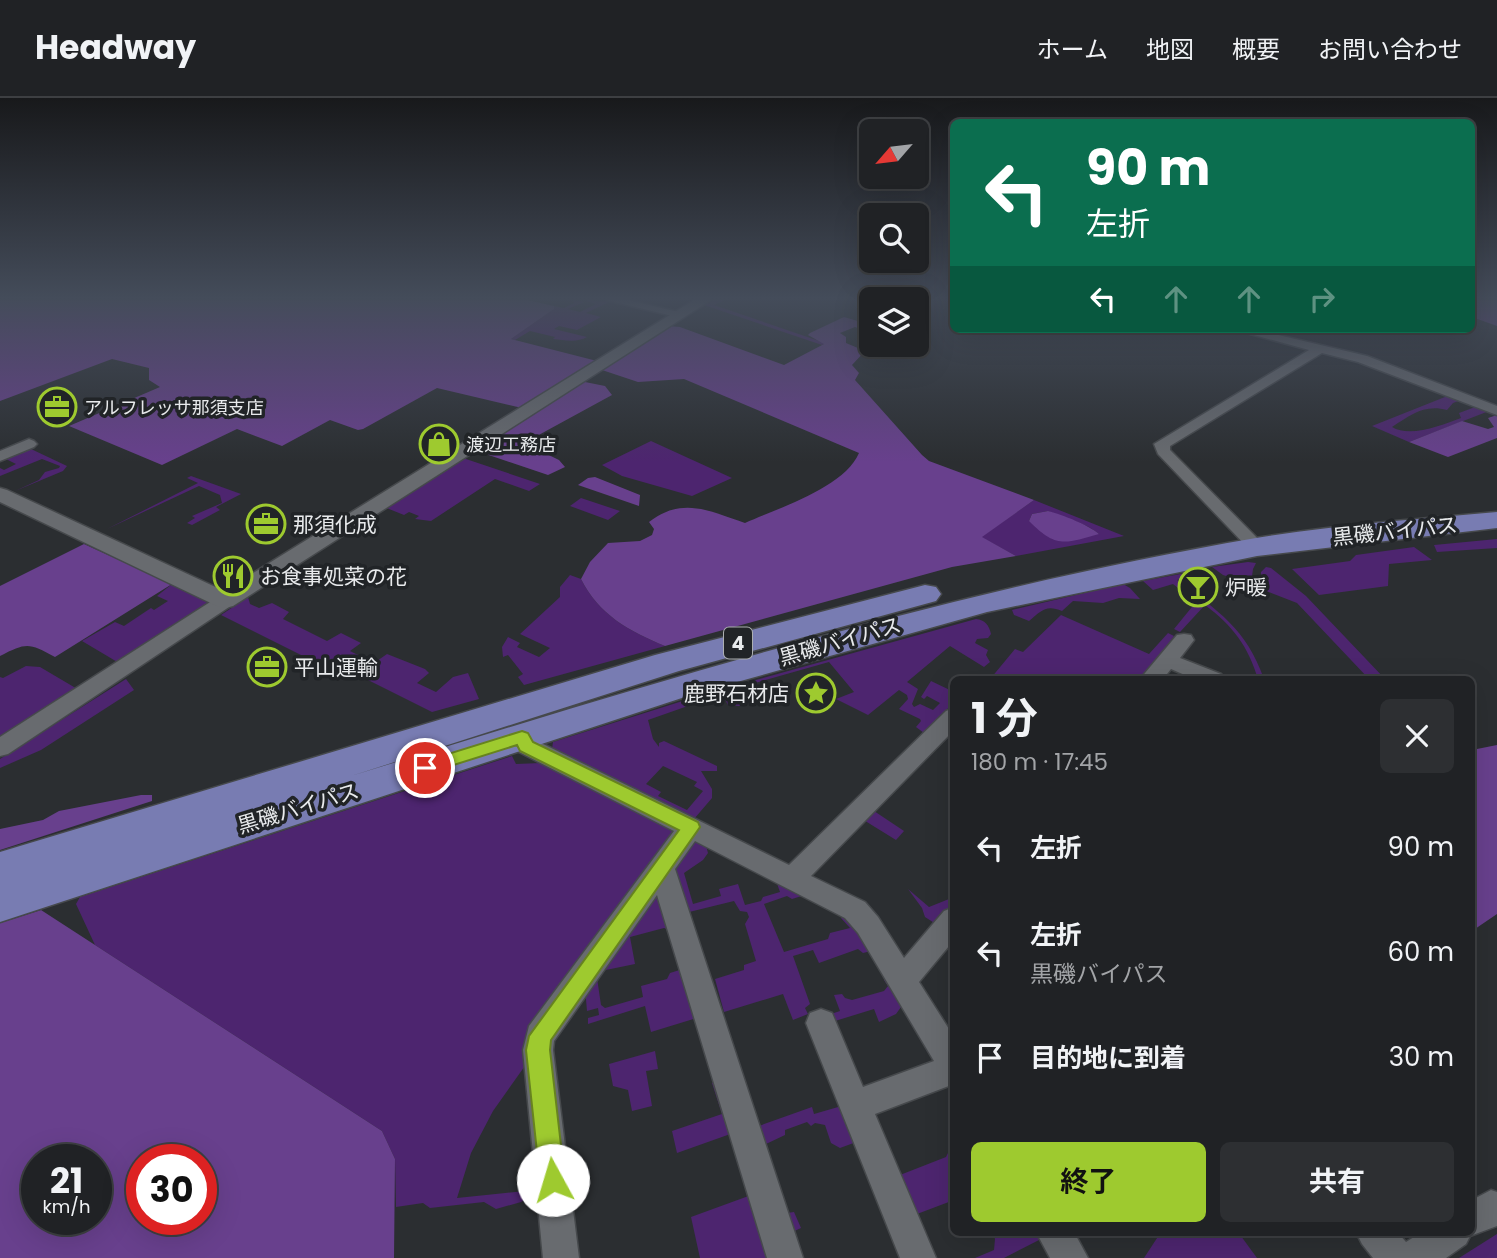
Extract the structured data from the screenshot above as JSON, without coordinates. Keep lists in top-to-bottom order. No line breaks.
{"streets":{"highway":["黒磯バイパス","4"]},"places":{"office":["アルフレッサ那須支店","那須化成","平山運輸"],"shop":["渡辺工務店"],"restaurant":["お食事処菜の花"],"bar":["炉暖"],"place":["鹿野石材店"]},"north":"bottom left","page":{"header":"Headway","nav":["ホーム","地図","概要","お問い合わせ"],"turn":["90 m","左折"],"heading":["1 分","180 m · 17:45"],"list":[{"name":"左折","value":"90 m"},{"name":"左折","note":"黒磯バイパス","value":"60 m"},{"name":"目的地に到着","value":"30 m"}],"buttons":["終了","共有"],"speed":"21 km/h","limit":"30"}}
